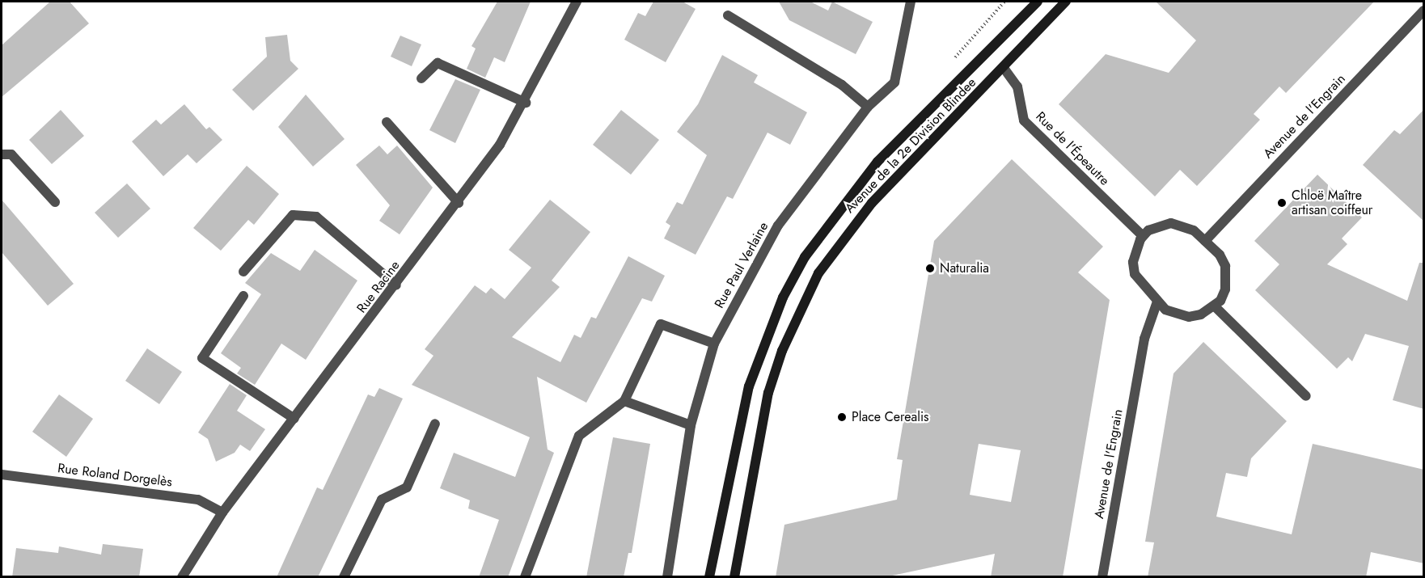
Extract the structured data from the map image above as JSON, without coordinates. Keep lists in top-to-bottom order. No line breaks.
{"streets":{"main road":["Avenue de la 2e Division Blindee"],"street":["Avenue de l'Engrain","Rue de l'Épeautre","Rue Paul Verlaine","Rue Racine","Rue Roland Dorgelès"]},"crossings":[["Avenue de l'Engrain","Rue de l'Épeautre"],["Avenue de la 2e Division Blindee","Rue de l'Épeautre"],["Rue Racine","Rue Roland Dorgelès"]],"places":["Chloë Maître artisan coiffeur","Naturalia","Place Cerealis"]}
